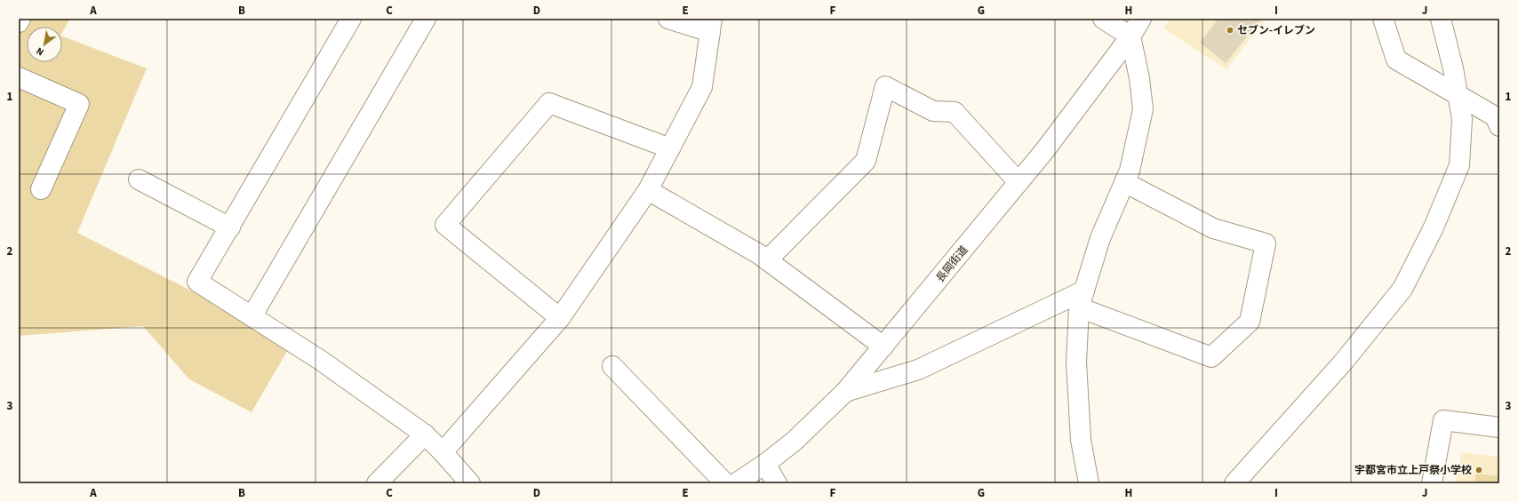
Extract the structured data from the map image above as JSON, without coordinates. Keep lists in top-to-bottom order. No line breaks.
{"streets":{"street":["長岡街道"]},"places":["セブン-イレブン","宇都宮市立上戸祭小学校"],"north":"bottom left","grid":{"columns":["A","B","C","D","E","F","G","H","I","J"],"rows":["1","2","3"]}}
